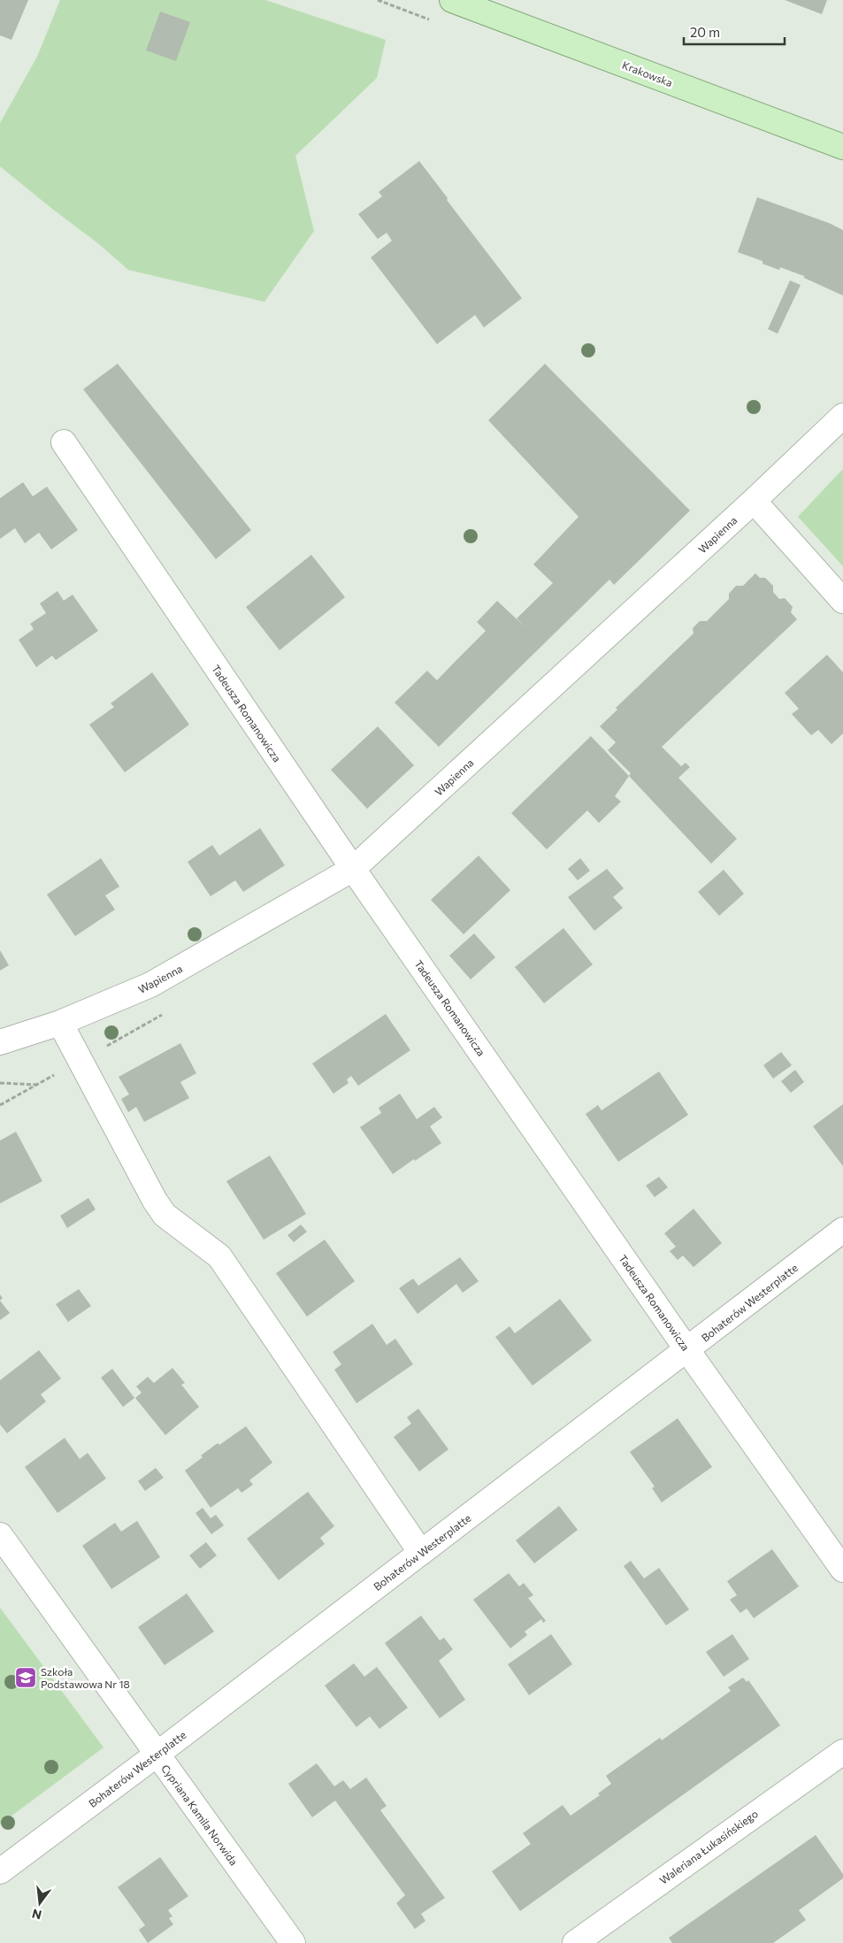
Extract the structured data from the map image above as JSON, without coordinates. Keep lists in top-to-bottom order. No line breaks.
{"streets":{"main road":["Krakowska"],"street":["Wapienna","Tadeusza Romanowicza","Bohaterów Westerplatte","Cypriana Kamila Norwida","Waleriana Łukasińskiego"]},"crossings":[["Wapienna","Tadeusza Romanowicza"],["Tadeusza Romanowicza","Bohaterów Westerplatte"],["Bohaterów Westerplatte","Cypriana Kamila Norwida"]],"places":{"school or university":["Szkoła Podstawowa Nr 18"]},"scale_bar":"20 m","north":"bottom"}
